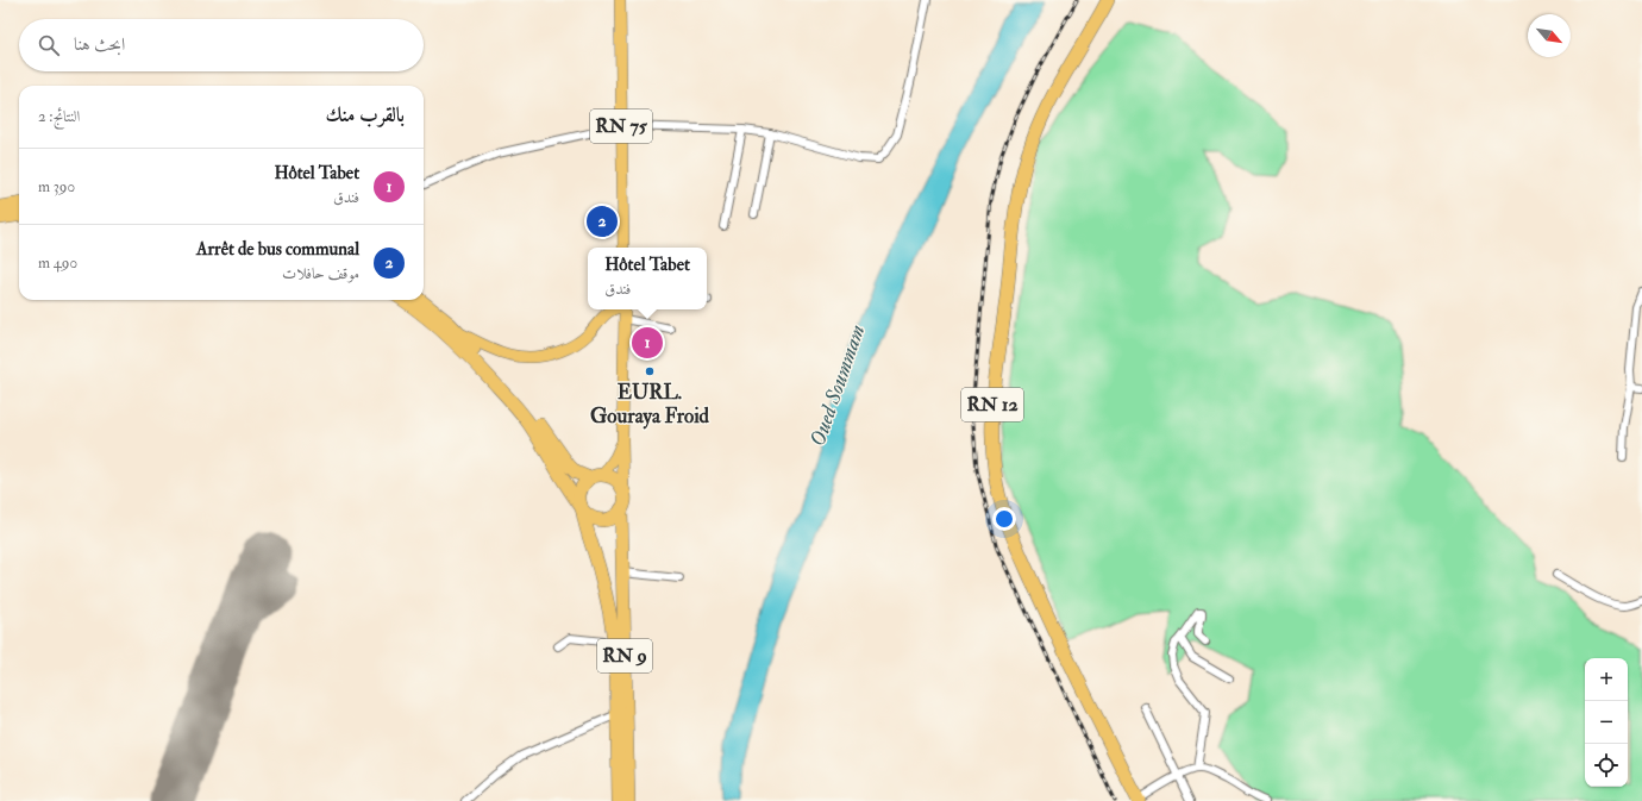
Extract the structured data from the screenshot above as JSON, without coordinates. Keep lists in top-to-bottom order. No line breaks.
{"streets":{"highway":["RN 12","RN 9"],"main road":["RN 75"]},"water":["Oued Soummam"],"places":["EURL. Gouraya Froid"],"north":"bottom right","page":{"search":"ابحث هنا","heading":["بالقرب منك","النتائج: 2"],"list":[{"mark":"1","name":"Hôtel Tabet","note":"فندق","value":"390 m"},{"mark":"2","name":"Arrêt de bus communal","note":"موقف حافلات","value":"490 m"}],"pins":["2","1"],"popup":["Hôtel Tabet","فندق"],"map_buttons":["+","−"]}}
